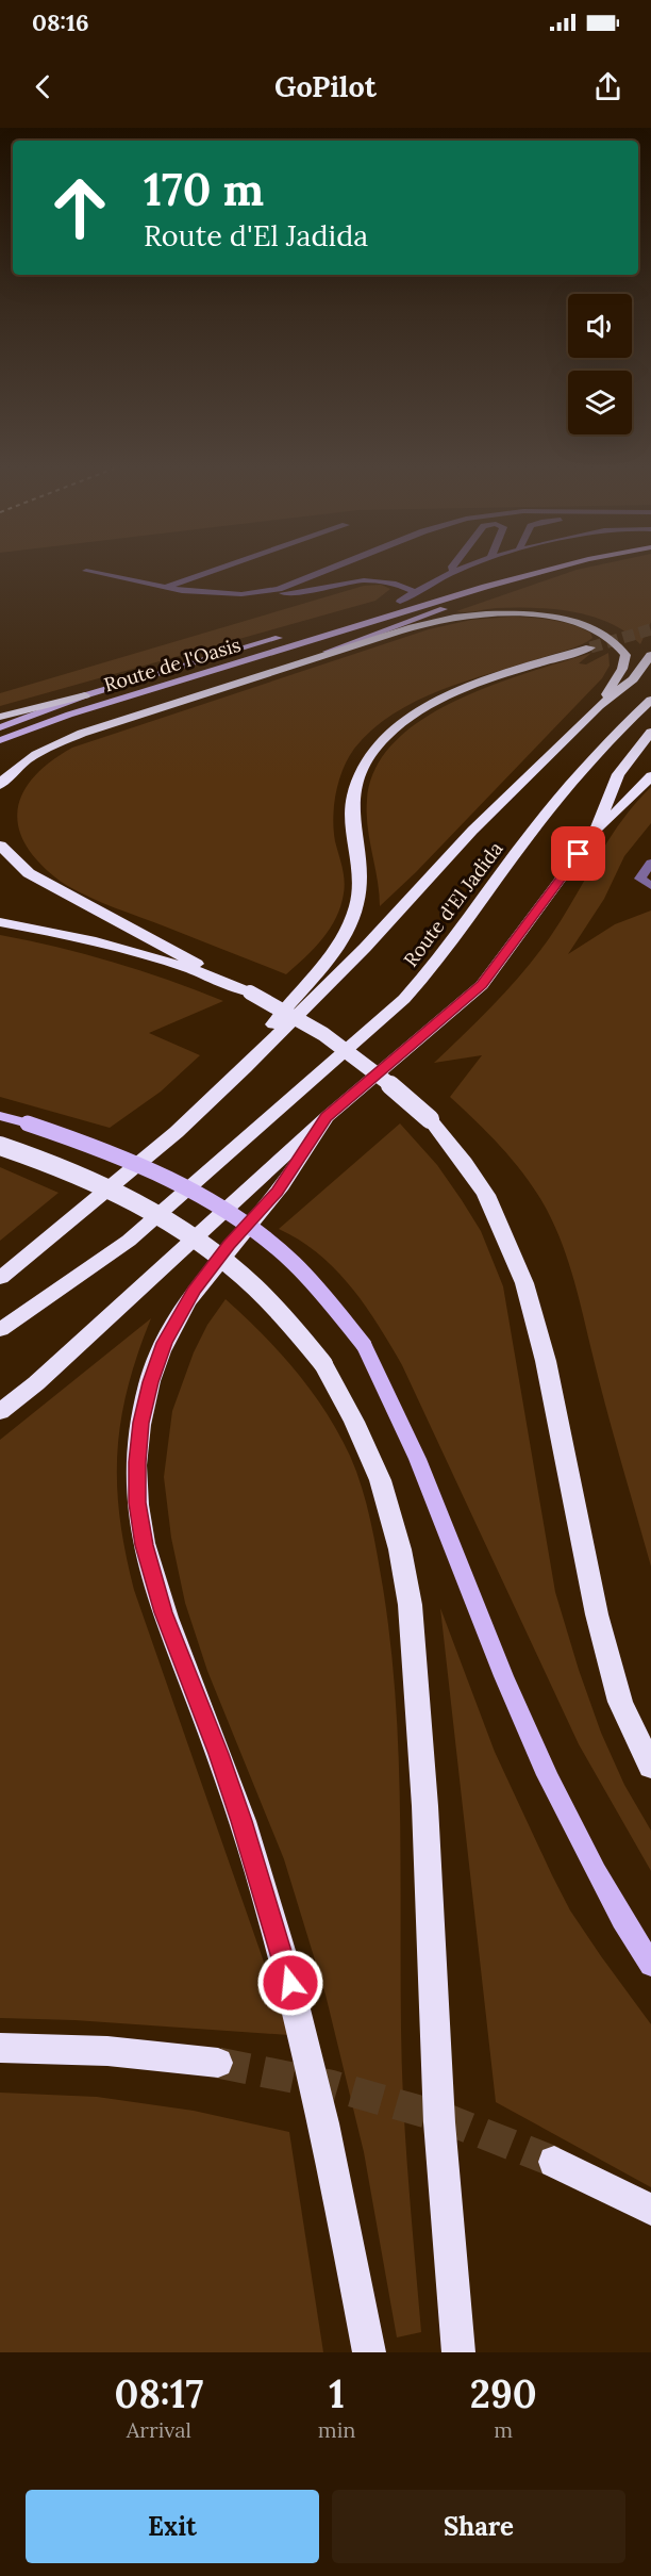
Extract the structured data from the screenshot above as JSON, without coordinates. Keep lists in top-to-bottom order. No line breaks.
{"streets":{"highway":["Route d'El Jadida"],"main road":["Route de l'Oasis"]},"page":{"status":"08:16","header":"GoPilot","turn":["170 m","Route d'El Jadida"],"eta":["08:17","Arrival","1","min","290","m"],"buttons":["Exit","Share"]}}
